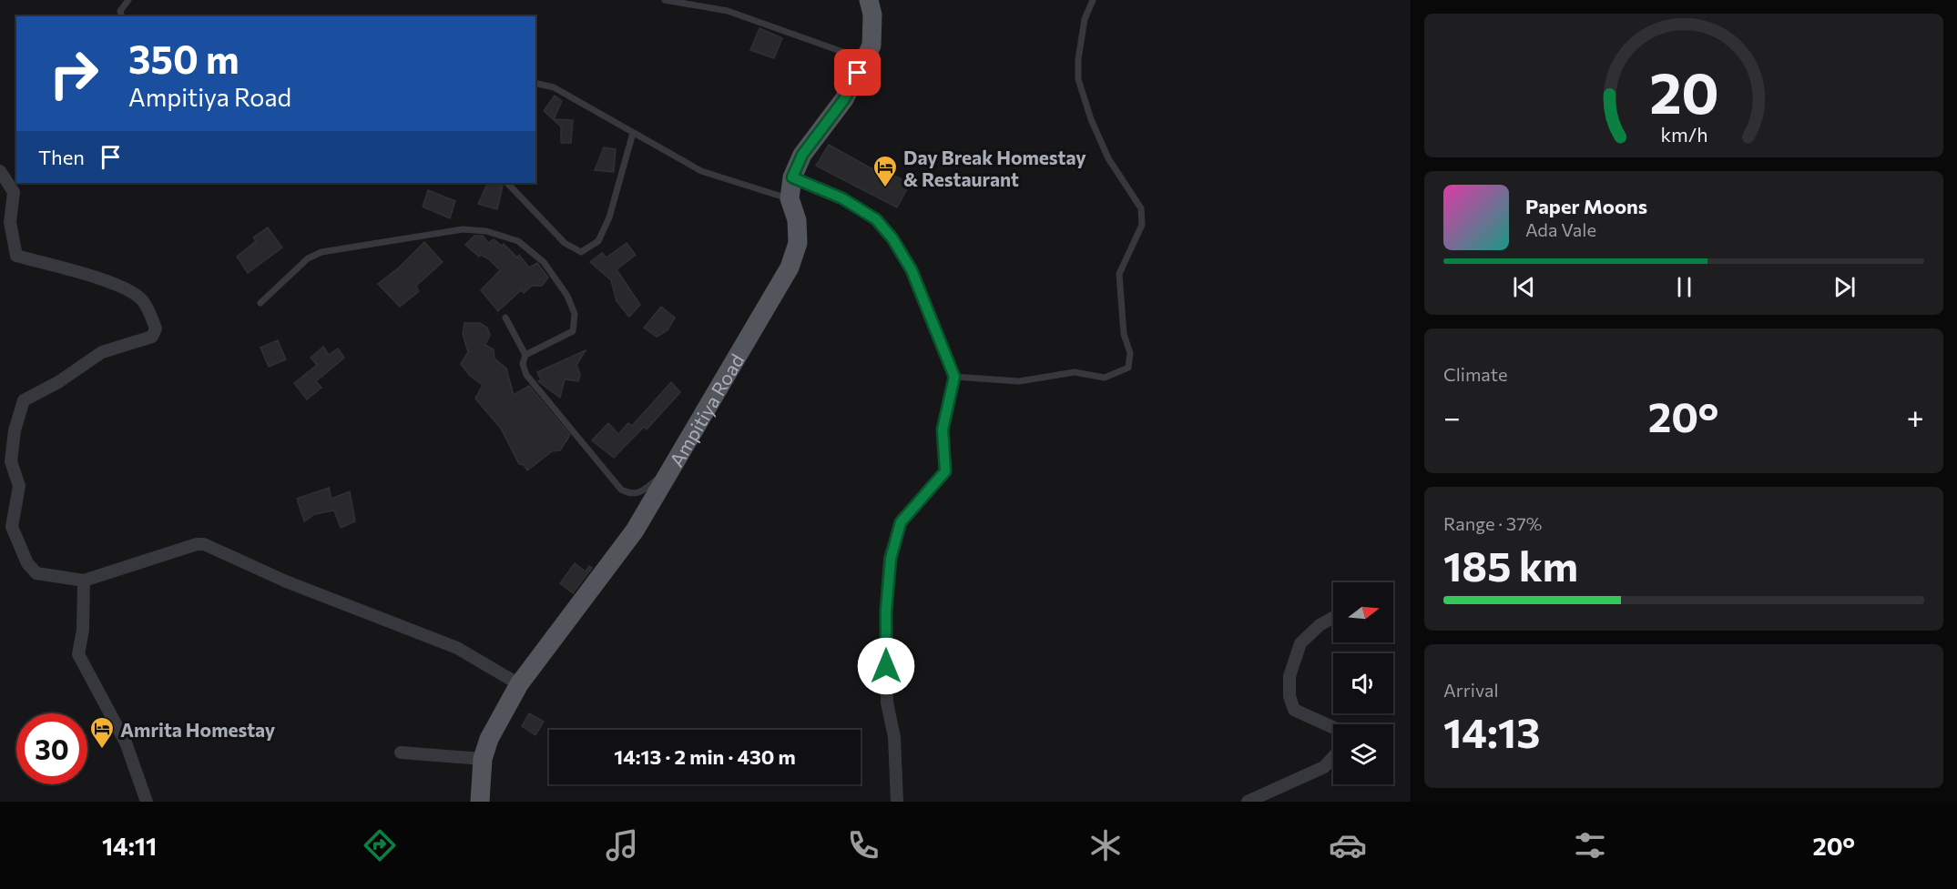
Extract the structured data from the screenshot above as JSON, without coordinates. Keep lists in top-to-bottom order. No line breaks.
{"streets":{"main road":["Ampitiya Road"]},"places":{"hotel":["Day Break Homestay & Restaurant","Amrita Homestay"]},"north":"right","page":{"turn":["350 m","Ampitiya Road"],"then":"Then","song":["Paper Moons","Ada Vale"],"tile":["Climate",["Range · 37%","185 km"],["Arrival","14:13"]],"heat":["−","20°","+"],"limit":"30","trip":"14:13 · 2 min · 430 m","tabs":["14:11","20°"],"gauge":["20","km/h"]}}
